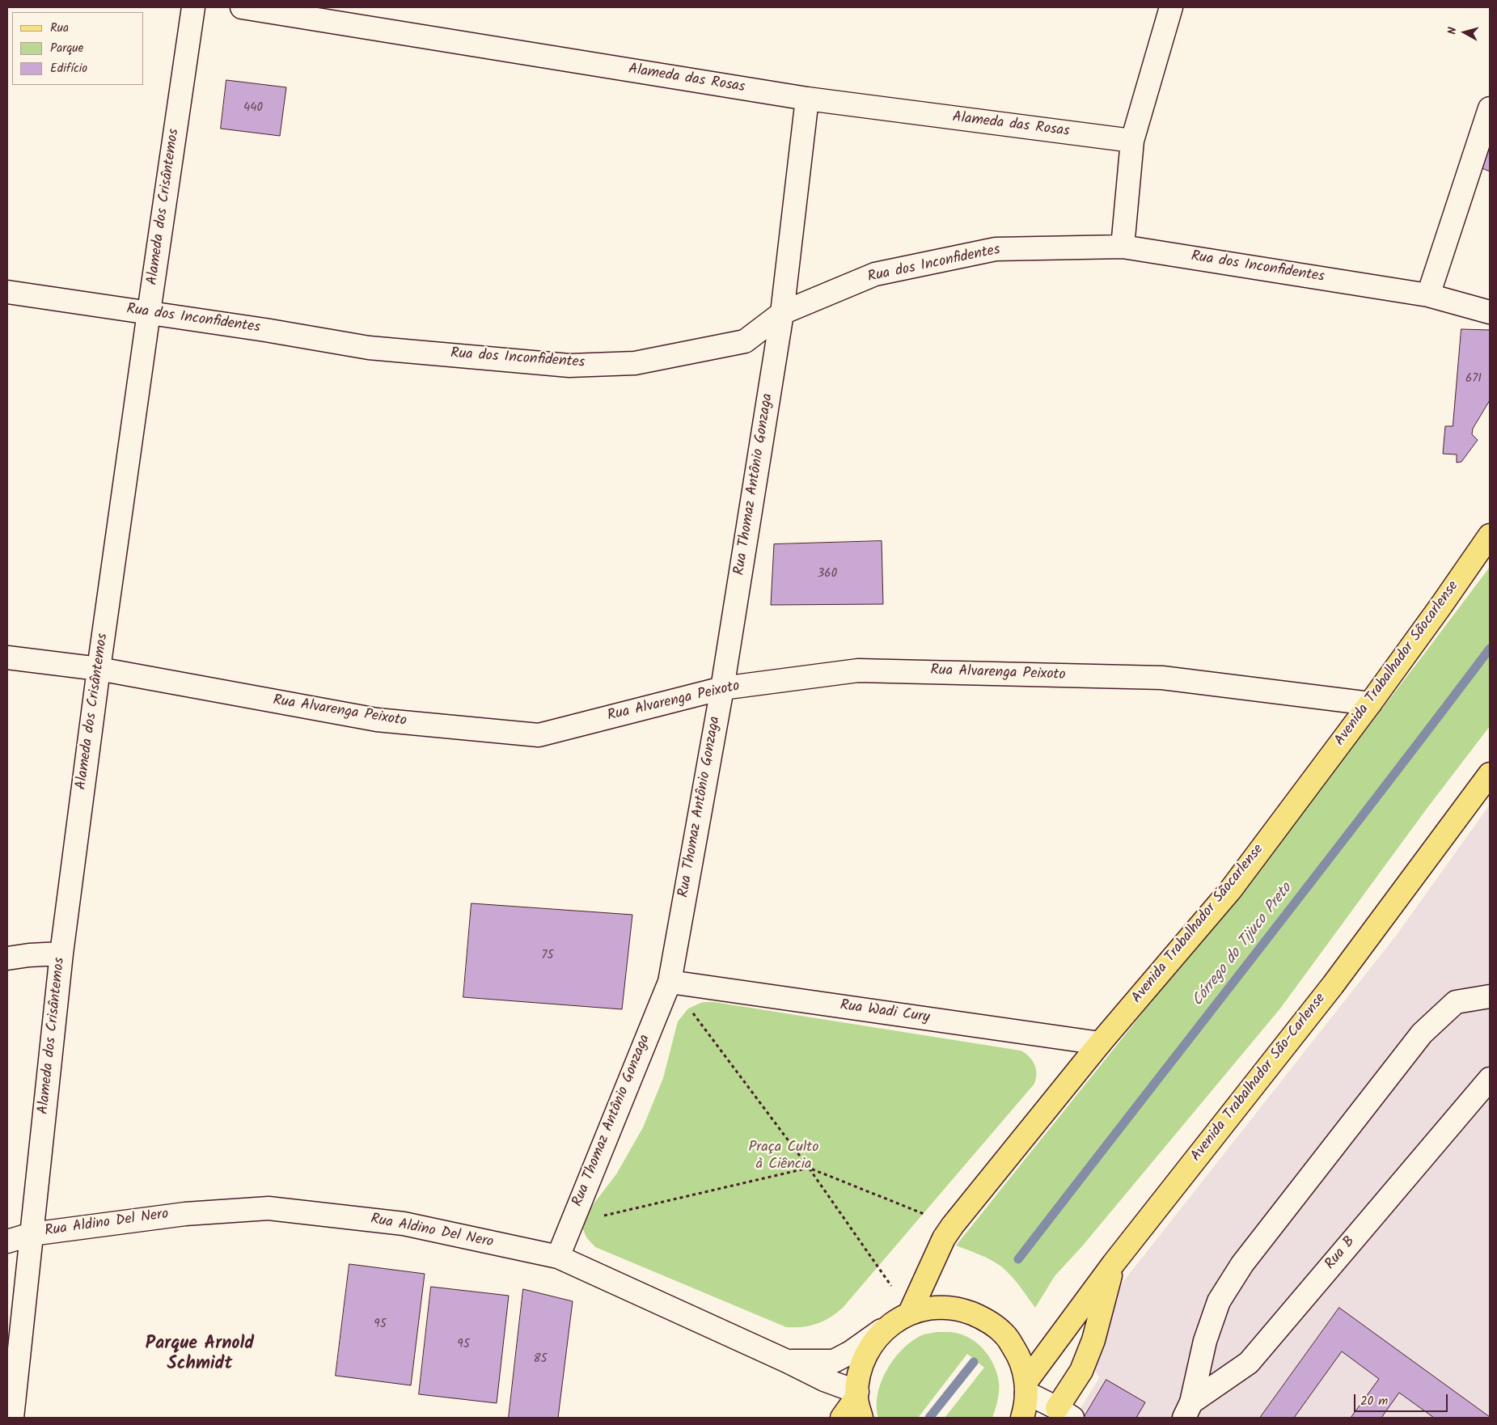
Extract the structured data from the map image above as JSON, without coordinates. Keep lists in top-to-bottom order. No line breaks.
{"streets":{"main road":["Avenida Trabalhador Sãocarlense","Avenida Trabalhador São-Carlense"],"street":["Alameda das Rosas","Alameda dos Crisântemos","Rua dos Inconfidentes","Rua Thomaz Antônio Gonzaga","Rua Alvarenga Peixoto","Rua Wadi Cury","Rua Aldino Del Nero","Rua B"]},"crossings":[["Alameda das Rosas","Rua Thomaz Antônio Gonzaga"],["Alameda dos Crisântemos","Rua dos Inconfidentes"],["Alameda dos Crisântemos","Rua Alvarenga Peixoto"],["Alameda dos Crisântemos","Rua Aldino Del Nero"],["Rua dos Inconfidentes","Rua Thomaz Antônio Gonzaga"],["Rua Thomaz Antônio Gonzaga","Rua Alvarenga Peixoto"],["Rua Thomaz Antônio Gonzaga","Rua Wadi Cury"],["Rua Thomaz Antônio Gonzaga","Rua Aldino Del Nero"],["Avenida Trabalhador Sãocarlense","Rua Alvarenga Peixoto"],["Avenida Trabalhador Sãocarlense","Rua Wadi Cury"]],"districts":["Parque Arnold Schmidt"],"water":["Córrego do Tijuco Preto"],"parks":["Praça Culto à Ciência"],"house_numbers":["440","671","360","75","95","95","85"],"legend":["Rua","Parque","Edifício"],"scale_bar":"20 m","north":"left"}
